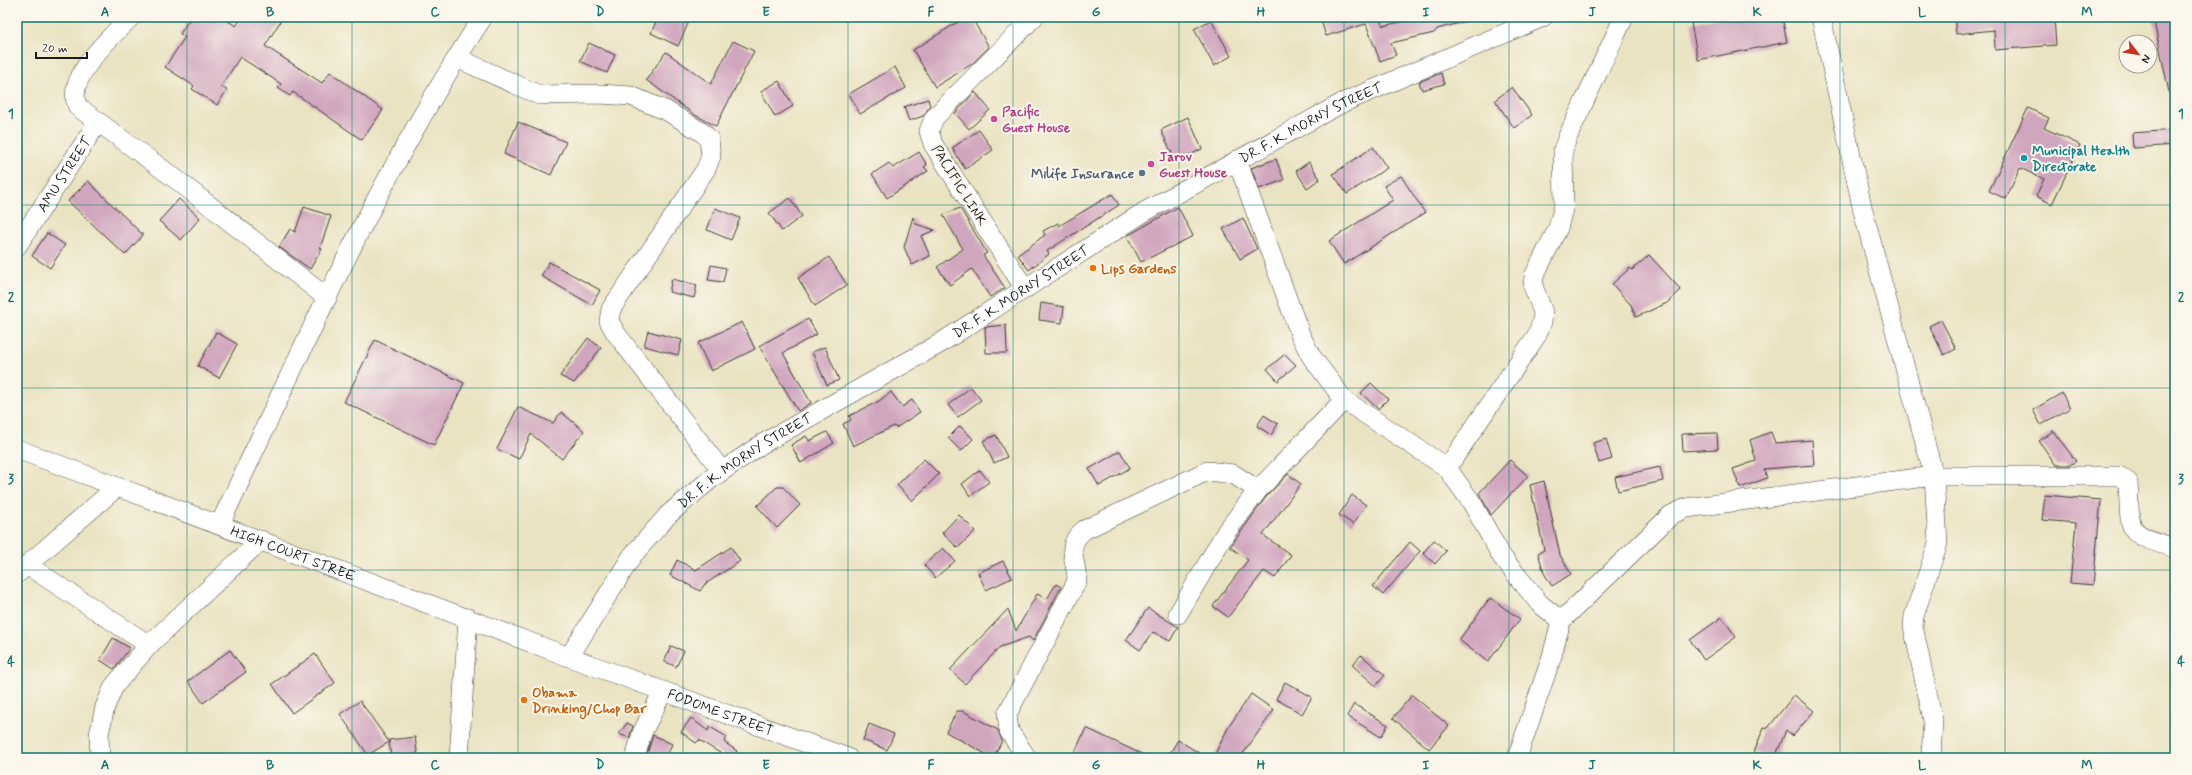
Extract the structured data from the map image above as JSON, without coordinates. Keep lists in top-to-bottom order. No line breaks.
{"streets":{"street":["DR. F. K. MORNY STREET","AMU STREET","PACIFIC LINK","HIGH COURT STREE","FODOME STREET"]},"crossings":[["DR. F. K. MORNY STREET","PACIFIC LINK"],["DR. F. K. MORNY STREET","HIGH COURT STREE"],["DR. F. K. MORNY STREET","FODOME STREET"],["HIGH COURT STREE","FODOME STREET"]],"places":["Pacific Guest House","Municipal Health Directorate","Jarov Guest House","Milife Insurance","Lips Gardens","Obama Drinking/Chop Bar"],"scale_bar":"20 m","north":"bottom right","grid":{"columns":["A","B","C","D","E","F","G","H","I","J","K","L","M"],"rows":["1","2","3","4"]}}
